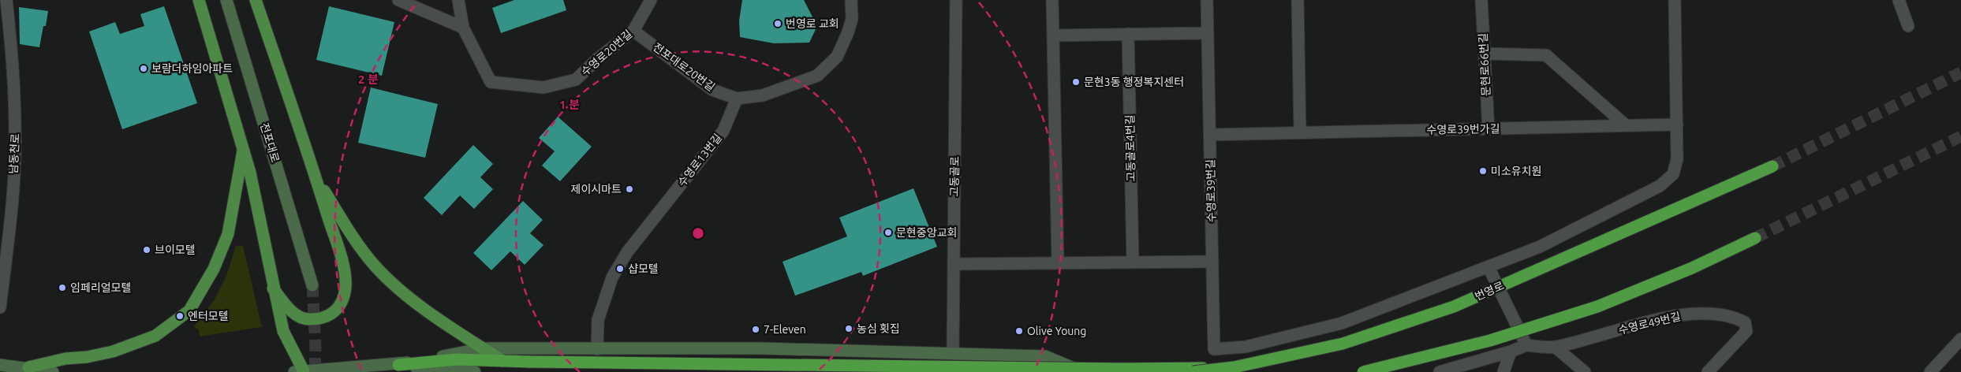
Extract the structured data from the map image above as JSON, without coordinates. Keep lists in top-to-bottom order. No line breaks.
{"streets":{"highway":["번영로"],"main road":["전포대로"],"street":["수영로20번길","문현로66번길","전포대로20번길","수영로39번가길","고동골로4번길","남동천로","수영로13번길","고동골로","수영로39번길","수영로49번길"]},"crossings":[["수영로20번길","전포대로20번길"],["문현로66번길","수영로39번가길"],["전포대로20번길","수영로13번길"],["수영로39번가길","수영로39번길"]],"places":["번영로 교회","보람더하임아파트","문현3동 행정복지센터","미소유치원","제이시마트","문현중앙교회","브이모텔","샵모텔","임페리얼모텔","엔터모텔","농심 횟집","7-Eleven","Olive Young"],"rings":["2 분","1 분"]}
